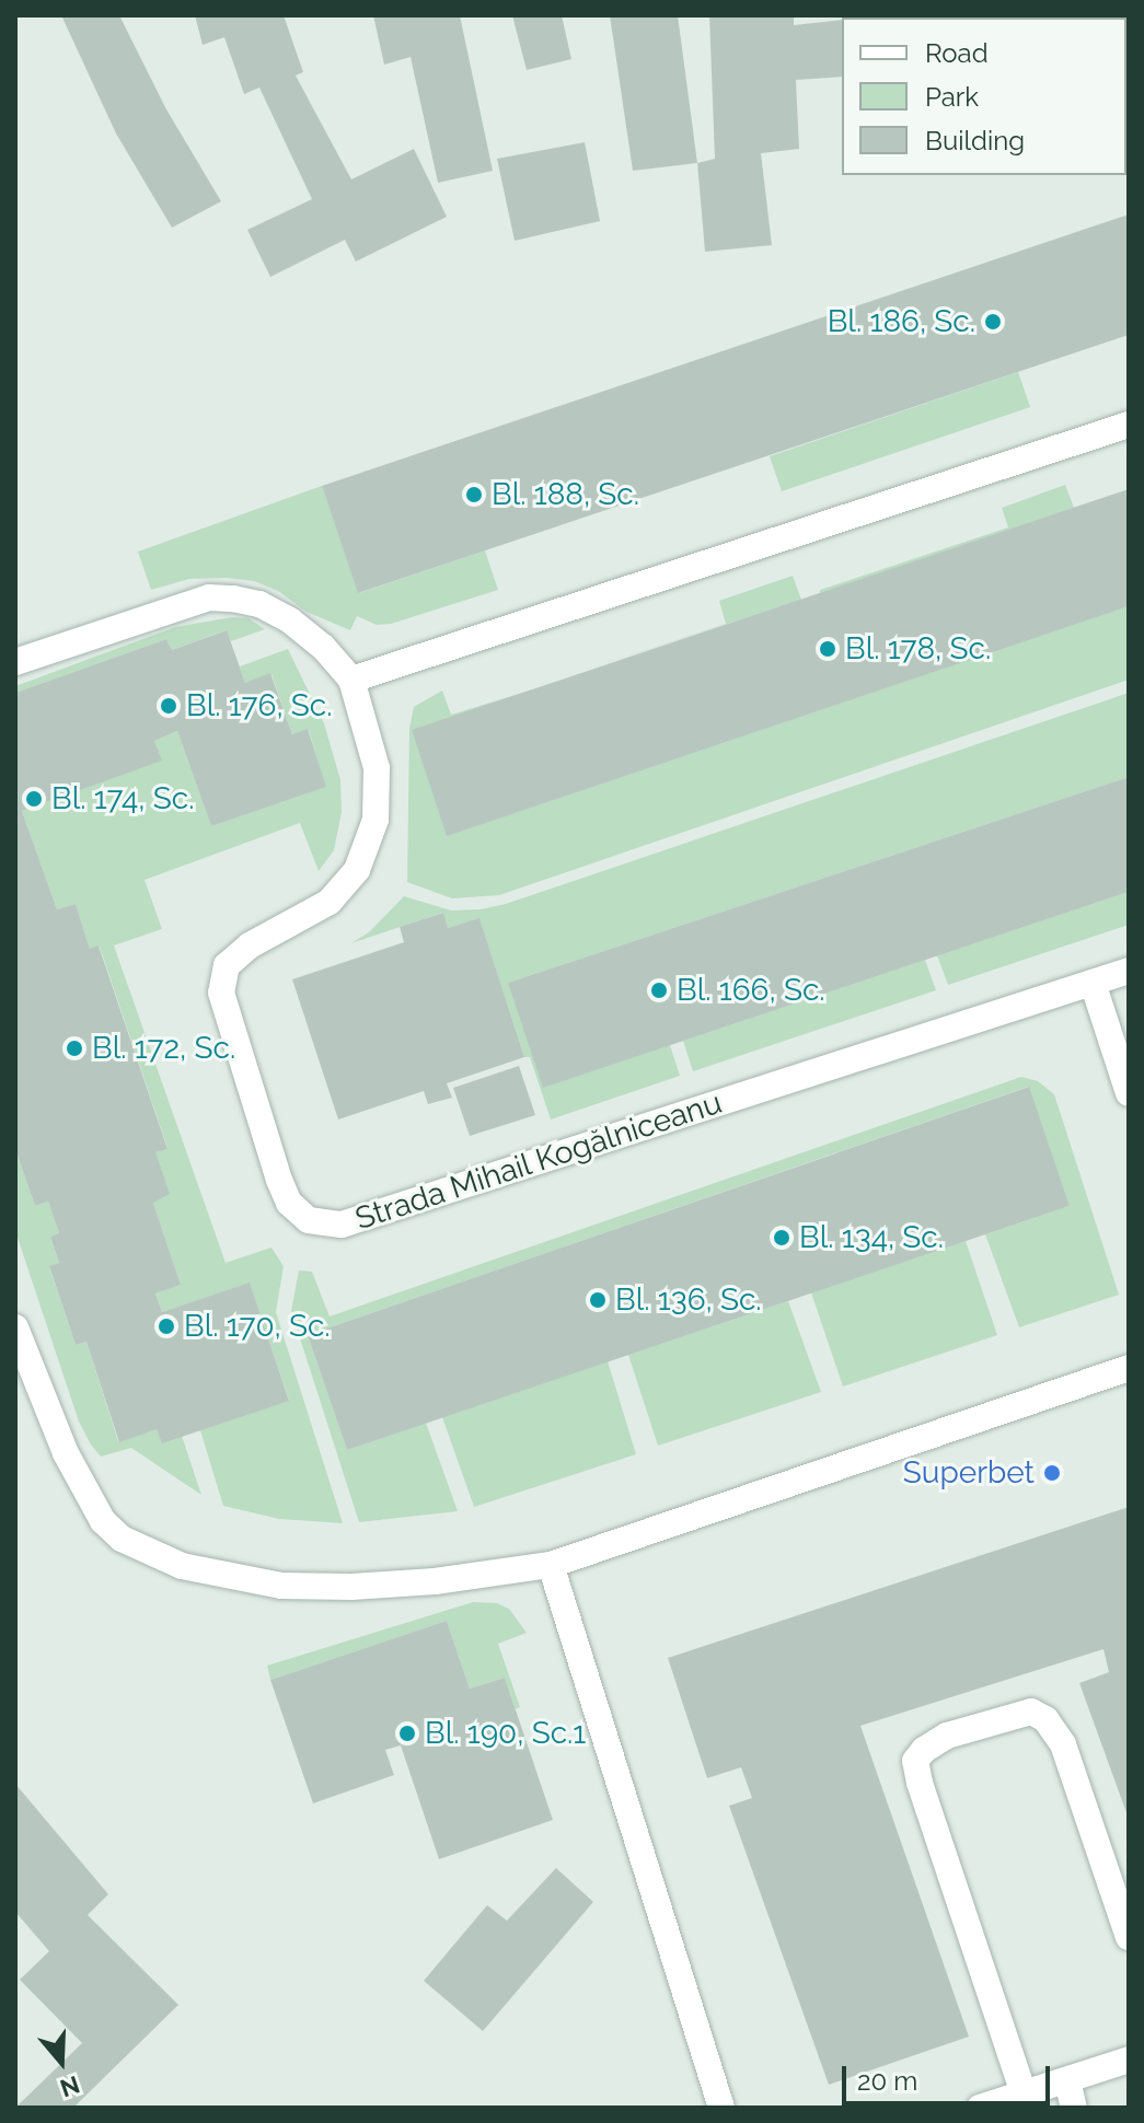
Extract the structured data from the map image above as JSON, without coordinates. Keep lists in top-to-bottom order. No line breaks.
{"streets":{"street":["Strada Mihail Kogălniceanu"]},"places":["Bl. 186, Sc.","Bl. 188, Sc.","Bl. 178, Sc.","Bl. 176, Sc.","Bl. 174, Sc.","Bl. 166, Sc.","Bl. 172, Sc.","Bl. 134, Sc.","Bl. 136, Sc.","Bl. 170, Sc.","Superbet","Bl. 190, Sc.1"],"legend":["Road","Park","Building"],"scale_bar":"20 m","north":"bottom"}
